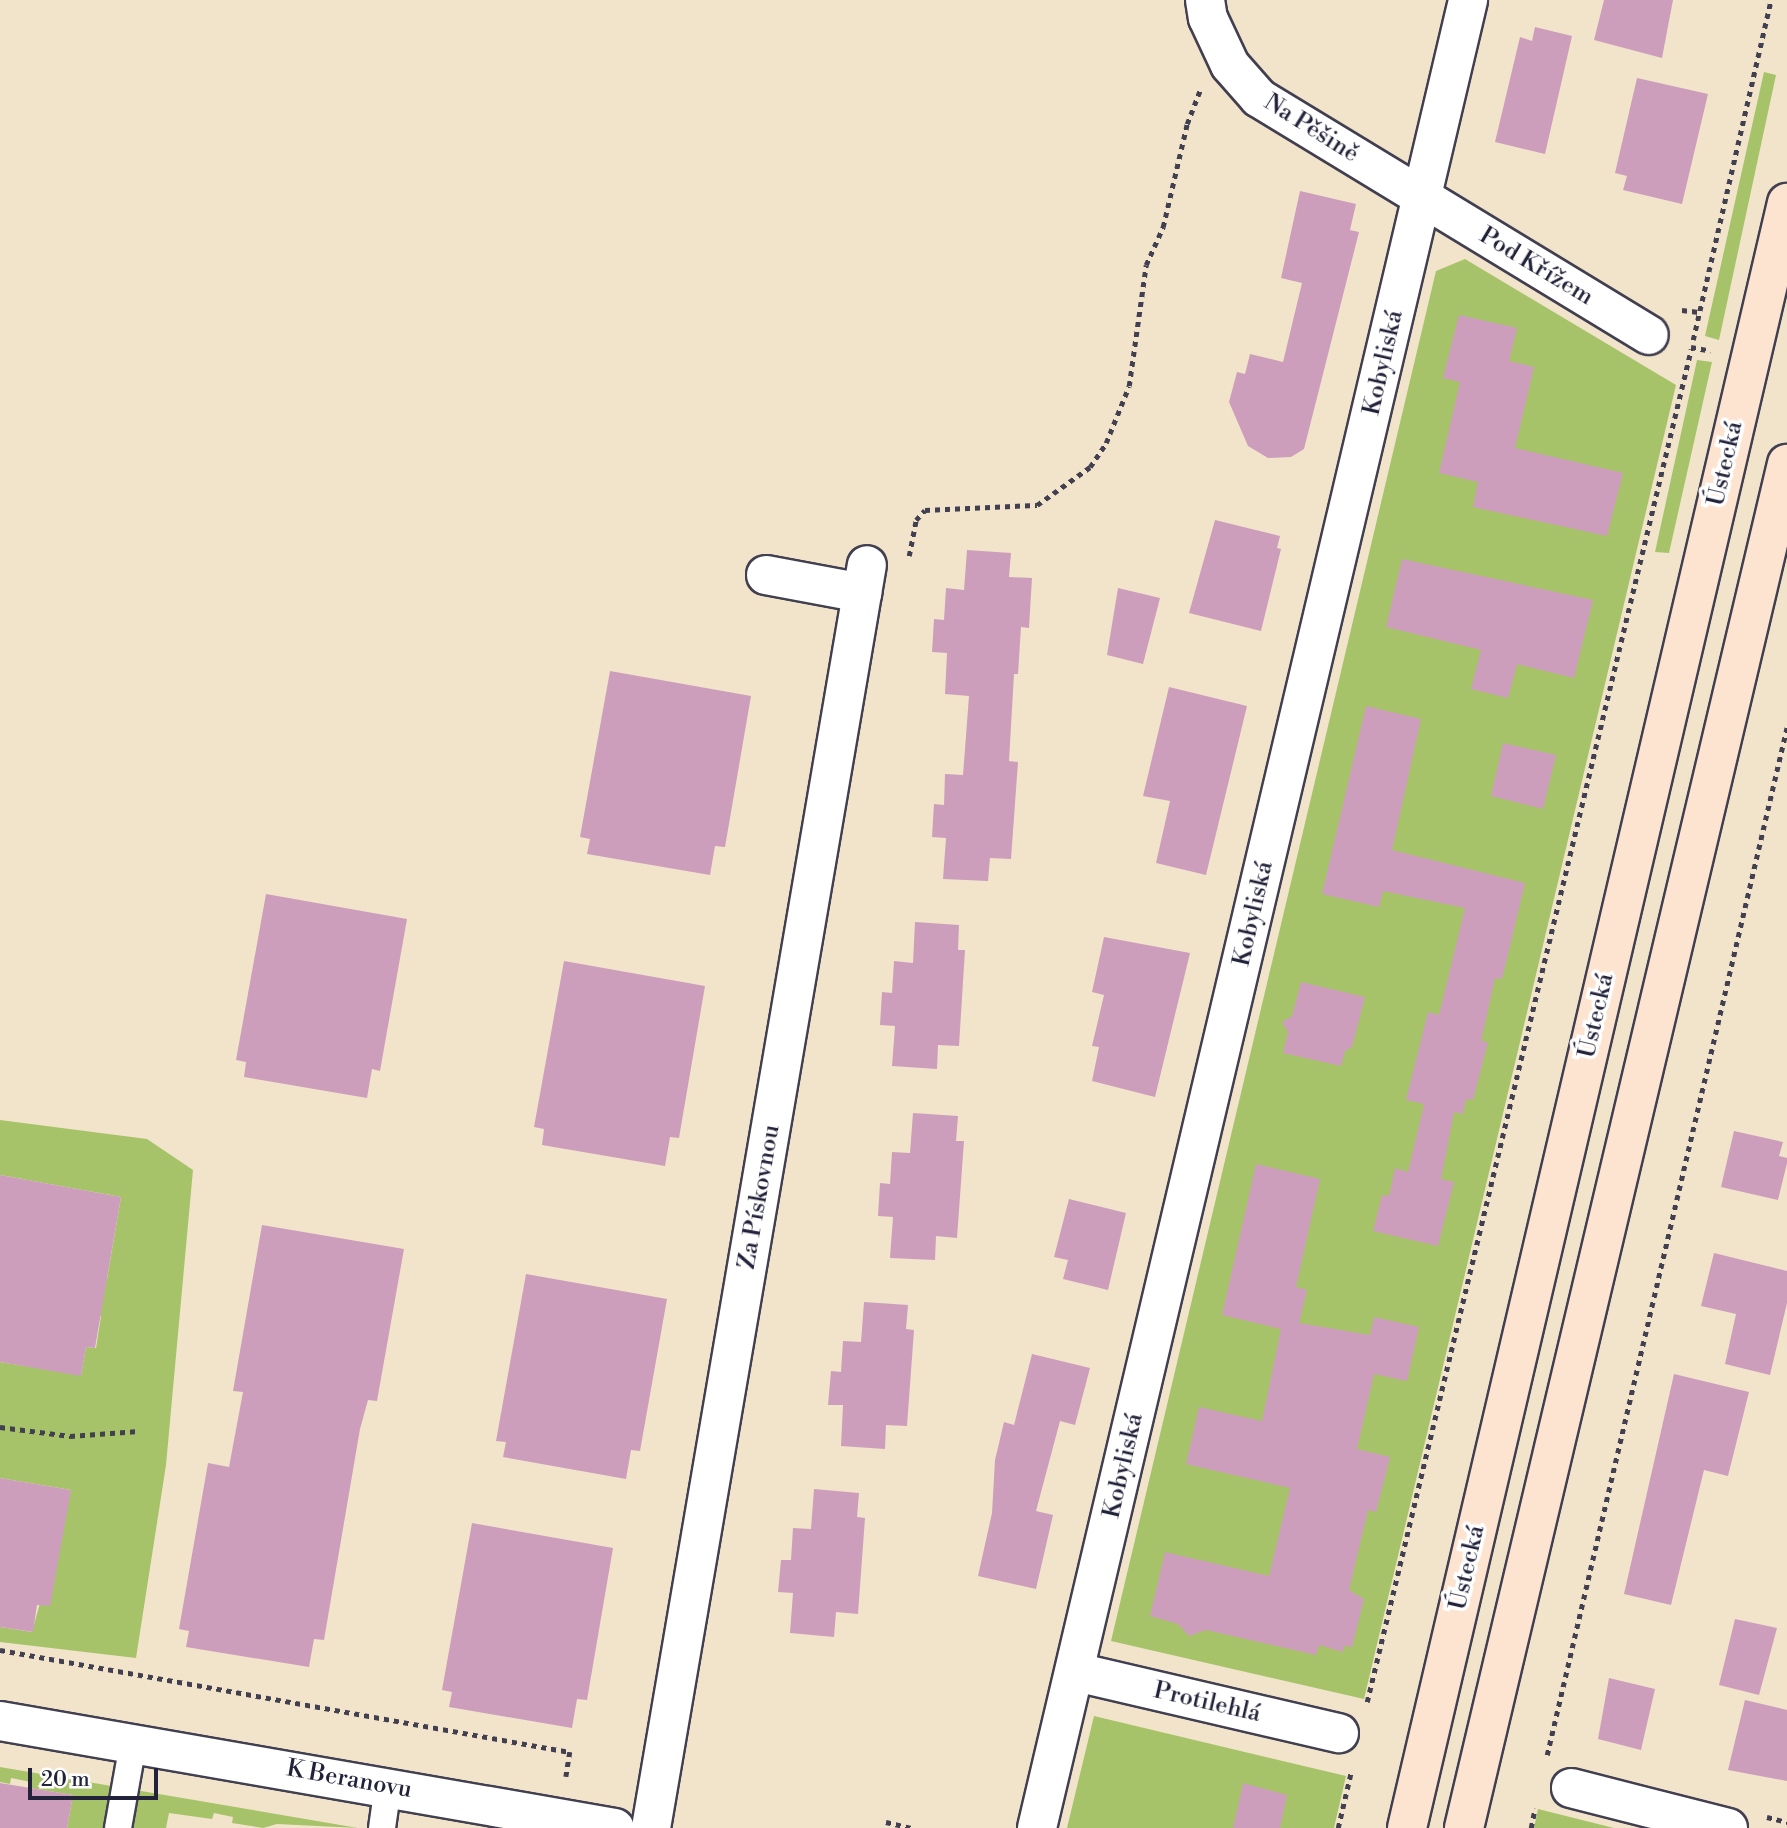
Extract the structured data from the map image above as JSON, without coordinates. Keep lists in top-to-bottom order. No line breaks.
{"streets":{"main road":["Ústecká"],"street":["Na Pěšině","Pod Křížem","Kobyliská","Za Pískovnou","Protilehlá","K Beranovu"]},"crossings":[["Na Pěšině","Pod Křížem"],["Na Pěšině","Kobyliská"],["Pod Křížem","Kobyliská"],["Kobyliská","Protilehlá"]],"scale_bar":"20 m"}
